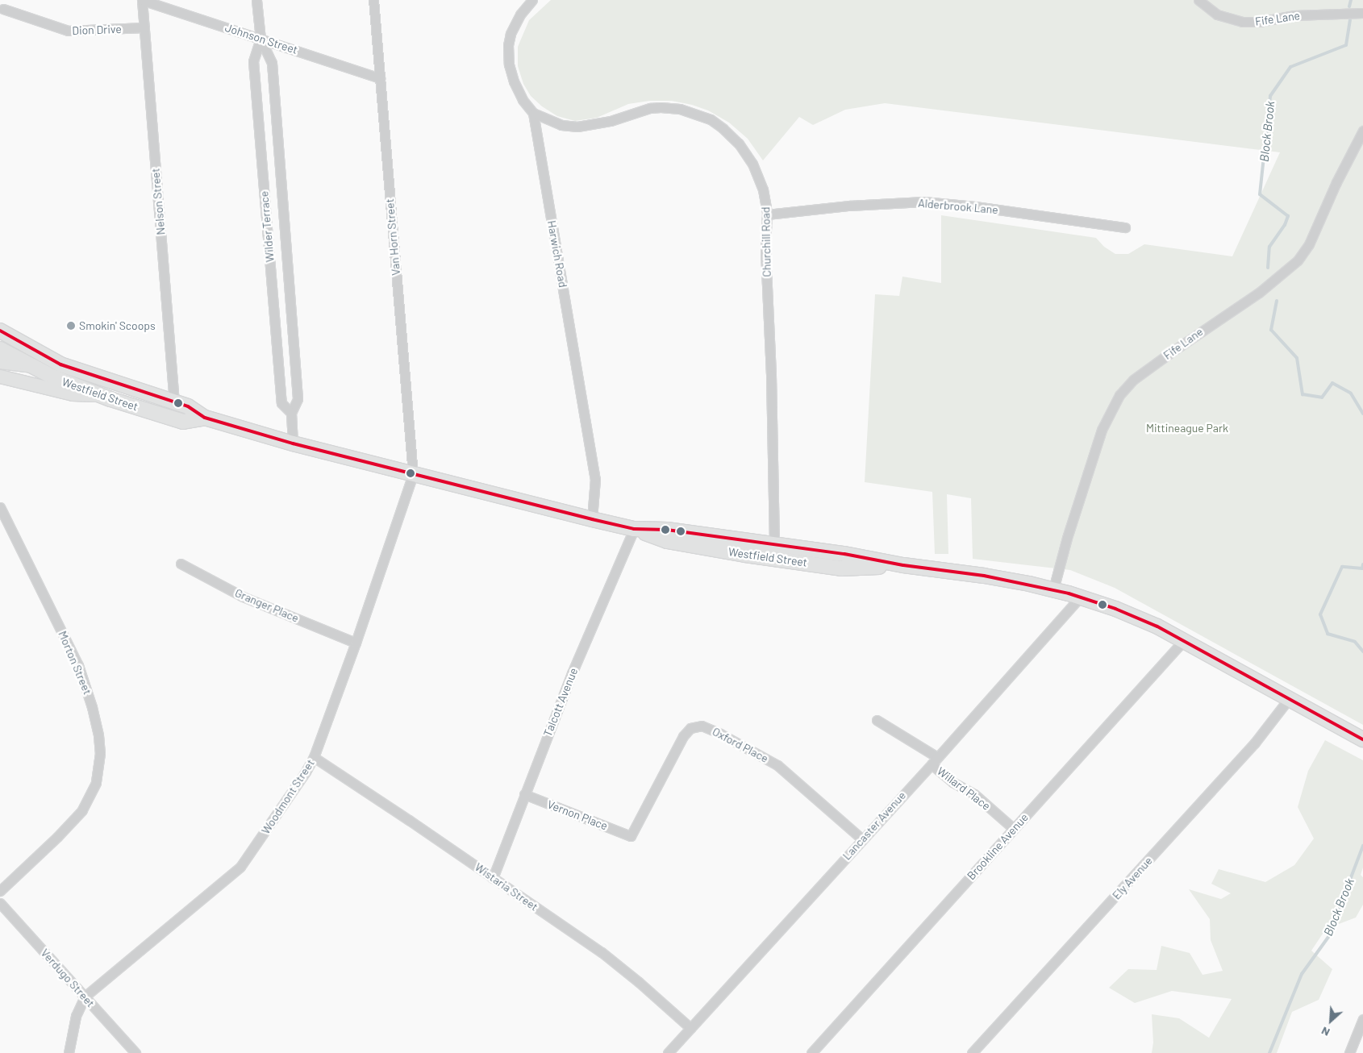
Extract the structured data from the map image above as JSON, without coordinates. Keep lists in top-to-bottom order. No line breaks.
{"streets":{"main road":["Westfield Street"],"street":["Fife Lane","Dion Drive","Johnson Street","Nelson Street","Alderbrook Lane","Wilder Terrace","Van Horn Street","Churchill Road","Harwich Road","Granger Place","Morton Street","Talcott Avenue","Oxford Place","Willard Place","Woodmont Street","Vernon Place","Lancaster Avenue","Brookline Avenue","Ely Avenue","Wistaria Street","Verdugo Street"]},"crossings":[["Fife Lane","Westfield Street"],["Dion Drive","Nelson Street"],["Johnson Street","Nelson Street"],["Johnson Street","Wilder Terrace"],["Johnson Street","Van Horn Street"],["Nelson Street","Westfield Street"],["Alderbrook Lane","Churchill Road"],["Wilder Terrace","Westfield Street"],["Van Horn Street","Westfield Street"],["Van Horn Street","Woodmont Street"],["Churchill Road","Harwich Road"],["Churchill Road","Westfield Street"],["Harwich Road","Westfield Street"],["Westfield Street","Talcott Avenue"],["Westfield Street","Woodmont Street"],["Westfield Street","Lancaster Avenue"],["Westfield Street","Brookline Avenue"],["Westfield Street","Ely Avenue"],["Granger Place","Woodmont Street"],["Talcott Avenue","Vernon Place"],["Talcott Avenue","Wistaria Street"],["Oxford Place","Vernon Place"],["Oxford Place","Lancaster Avenue"],["Willard Place","Lancaster Avenue"],["Willard Place","Brookline Avenue"],["Woodmont Street","Wistaria Street"],["Woodmont Street","Verdugo Street"],["Lancaster Avenue","Wistaria Street"]],"water":["Block Brook"],"parks":["Mittineague Park"],"places":["Smokin' Scoops"],"north":"bottom left"}
